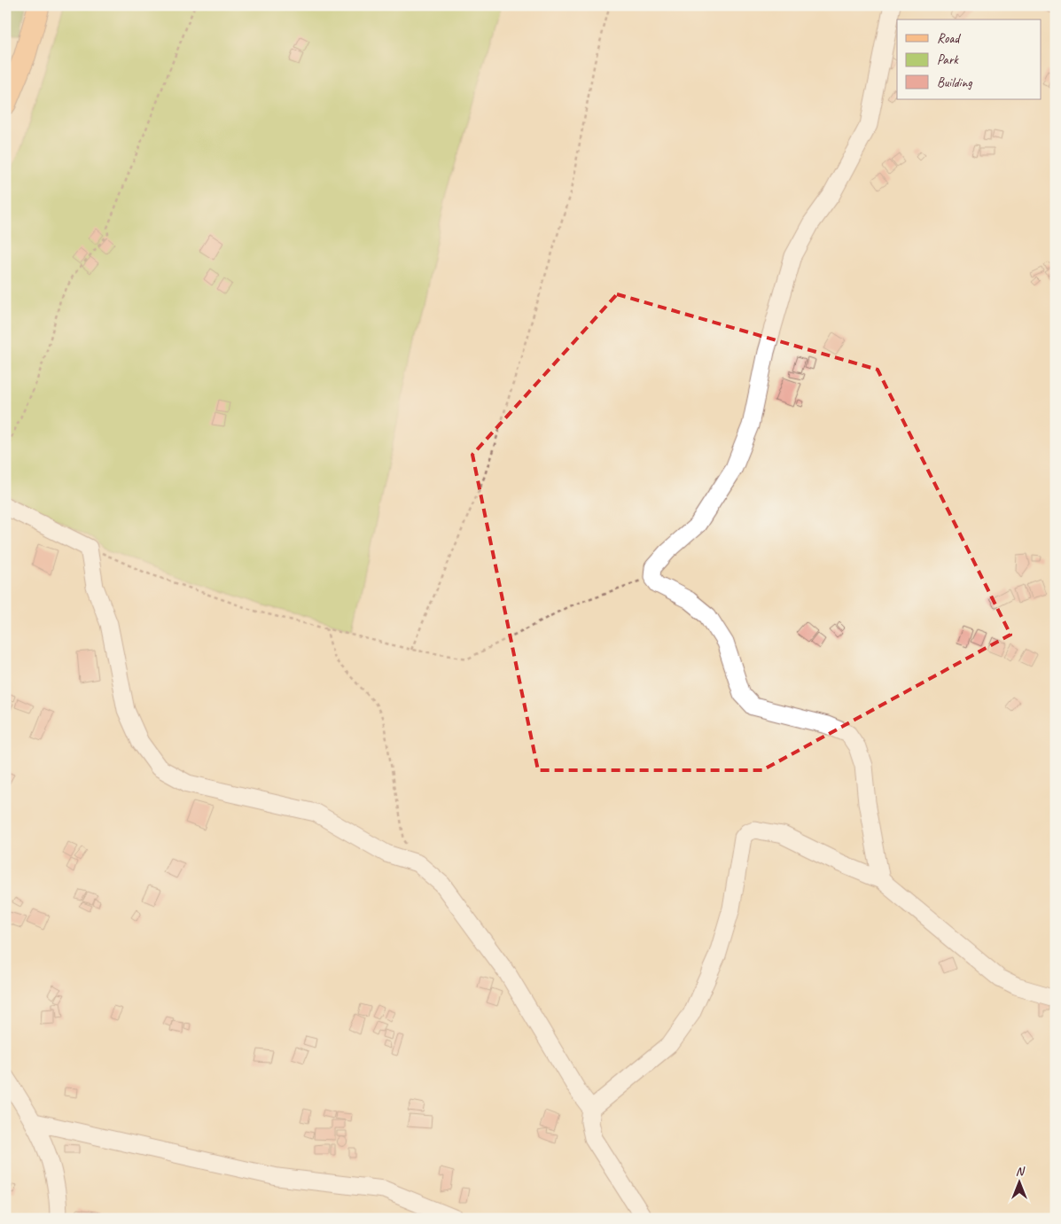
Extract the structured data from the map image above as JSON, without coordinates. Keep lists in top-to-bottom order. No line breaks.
{"legend":["Road","Park","Building"],"north":"top"}
